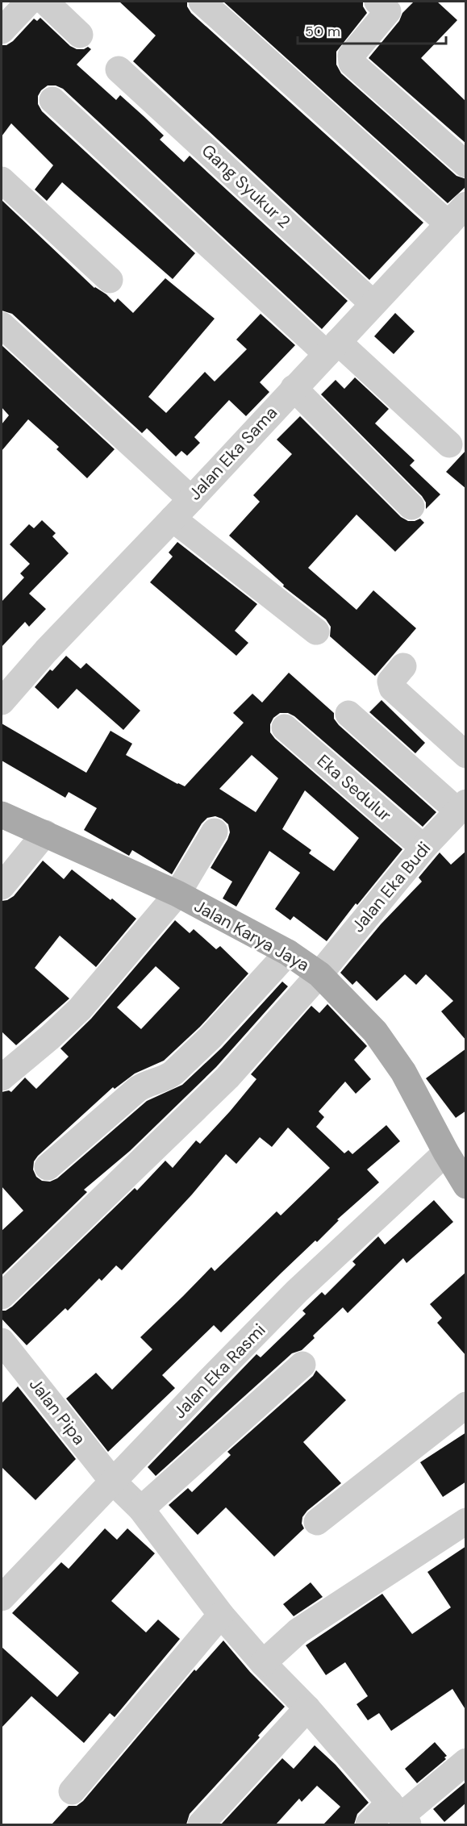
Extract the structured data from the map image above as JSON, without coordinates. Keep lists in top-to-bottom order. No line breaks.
{"streets":{"main road":["Jalan Karya Jaya"],"street":["Gang Syukur 2","Jalan Eka Sama","Eka Sedulur","Jalan Eka Budi","Jalan Eka Rasmi","Jalan Pipa"]},"crossings":[["Gang Syukur 2","Jalan Eka Sama"],["Eka Sedulur","Jalan Eka Budi"],["Jalan Eka Budi","Jalan Karya Jaya"],["Jalan Karya Jaya","Jalan Eka Rasmi"],["Jalan Eka Rasmi","Jalan Pipa"]],"scale_bar":"50 m"}
